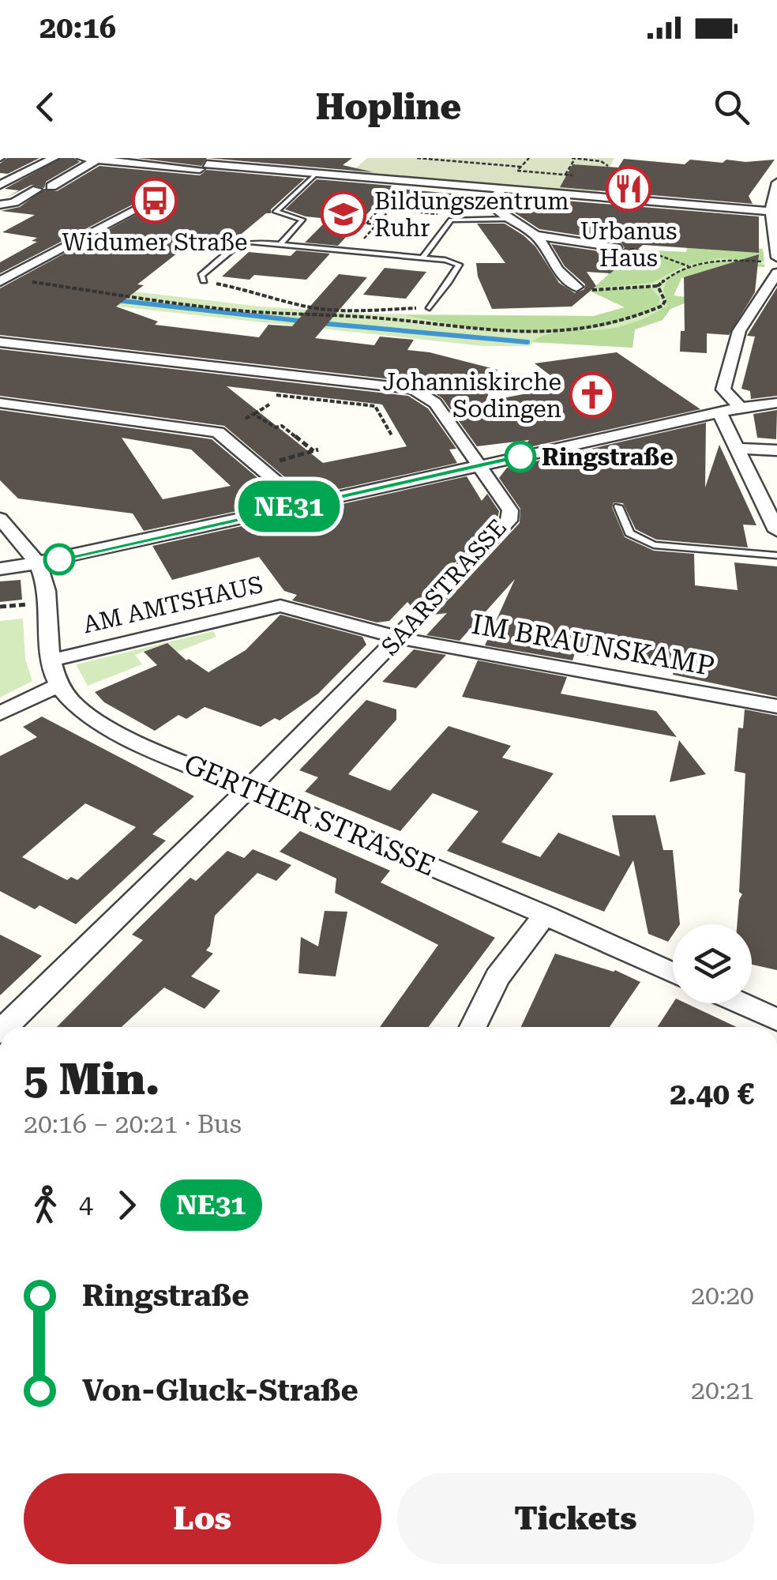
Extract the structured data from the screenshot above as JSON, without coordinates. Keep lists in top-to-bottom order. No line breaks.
{"streets":{"street":["SAARSTRASSE","AM AMTSHAUS","IM BRAUNSKAMP","GERTHER STRASSE"]},"crossings":[["SAARSTRASSE","AM AMTSHAUS"],["SAARSTRASSE","IM BRAUNSKAMP"],["SAARSTRASSE","GERTHER STRASSE"],["AM AMTSHAUS","IM BRAUNSKAMP"],["AM AMTSHAUS","GERTHER STRASSE"]],"places":{"restaurant":["Urbanus Haus"],"bus stop":["Widumer Straße"],"school or university":["Bildungszentrum Ruhr"],"church":["Johanniskirche Sodingen"],"other":["Ringstraße"]},"lines":["bus line NE31"],"page":{"status":"20:16","header":"Hopline","on_map":"NE31","heading":["5 Min.","20:16 – 20:21 · Bus","2.40 €"],"legs":["4","NE31"],"list":[{"name":"Ringstraße","value":"20:20"},{"name":"Von-Gluck-Straße","value":"20:21"}],"buttons":["Los","Tickets"]}}
